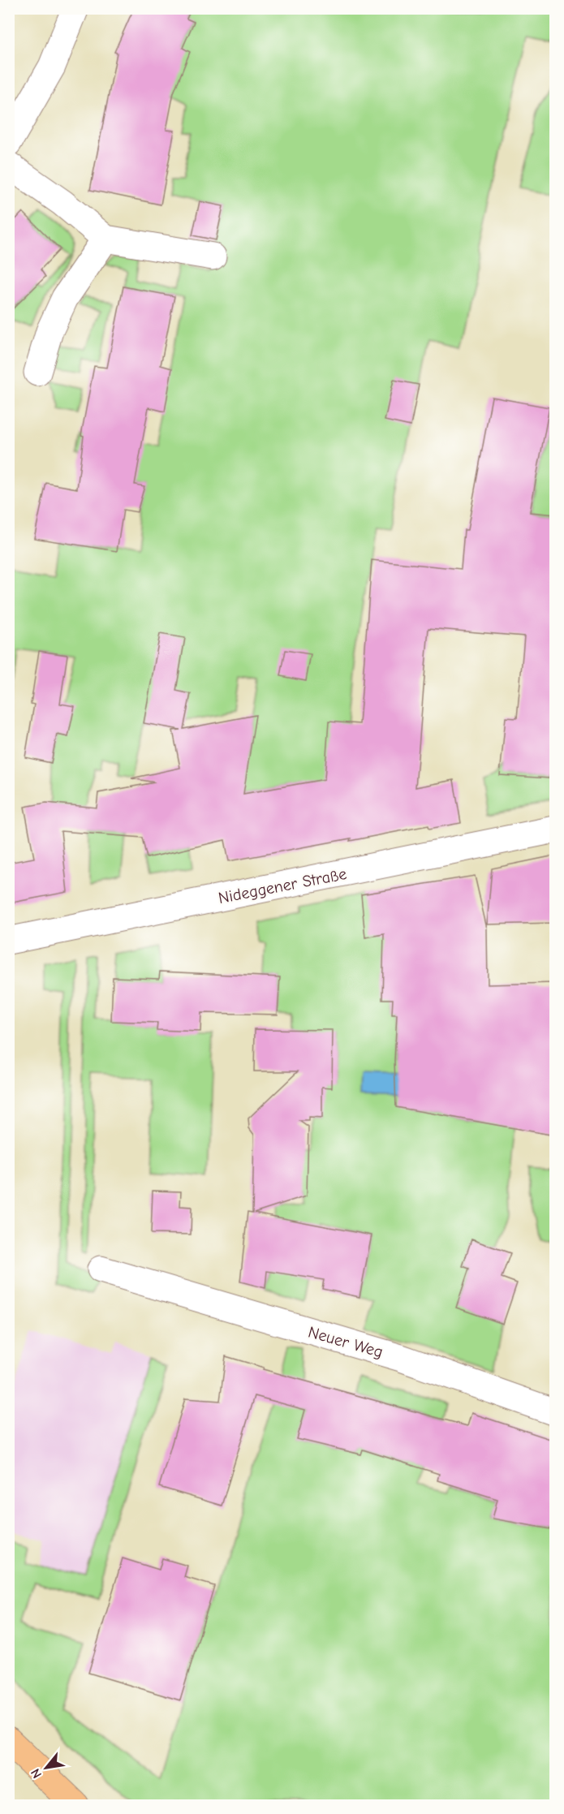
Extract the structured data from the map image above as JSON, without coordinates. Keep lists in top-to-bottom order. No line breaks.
{"streets":{"street":["Nideggener Straße","Neuer Weg"]},"north":"bottom left"}
